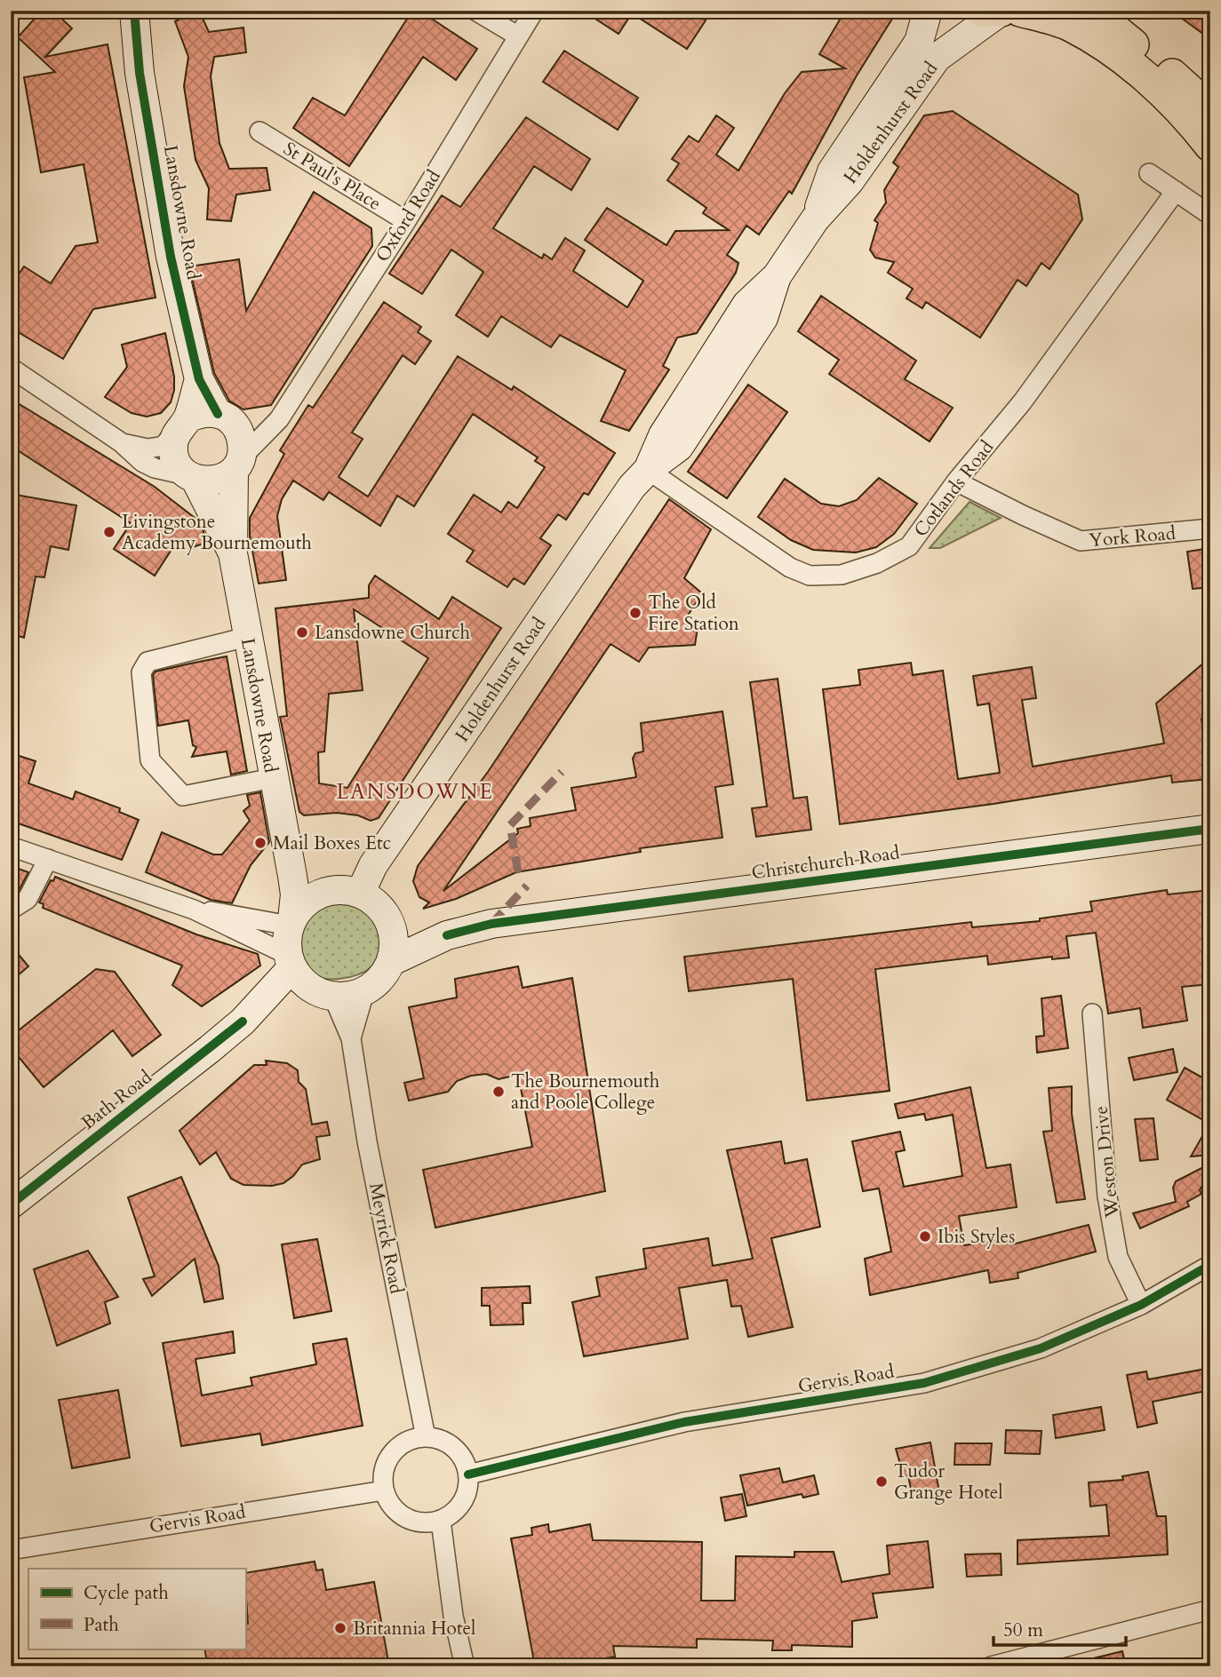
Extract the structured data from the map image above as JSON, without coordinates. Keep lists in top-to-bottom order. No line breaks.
{"streets":{"main road":["Holdenhurst Road","Lansdowne Road","Christchurch Road","Bath Road"],"street":["St Paul's Place","Oxford Road","Cotlands Road","York Road","Weston Drive","Meyrick Road","Gervis Road"]},"crossings":[["Holdenhurst Road","Lansdowne Road"],["Holdenhurst Road","Cotlands Road"],["Holdenhurst Road","Christchurch Road"],["Holdenhurst Road","Bath Road"],["Holdenhurst Road","Meyrick Road"],["St Paul's Place","Oxford Road"],["Lansdowne Road","Oxford Road"],["Lansdowne Road","Christchurch Road"],["Lansdowne Road","Bath Road"],["Lansdowne Road","Meyrick Road"],["Cotlands Road","York Road"],["Christchurch Road","Bath Road"],["Christchurch Road","Meyrick Road"],["Bath Road","Meyrick Road"],["Weston Drive","Gervis Road"],["Meyrick Road","Gervis Road"]],"districts":["LANSDOWNE"],"places":["Livingstone Academy Bournemouth","The Old Fire Station","Lansdowne Church","Mail Boxes Etc","The Bournemouth and Poole College","Ibis Styles","Tudor Grange Hotel","Britannia Hotel"],"legend":["Cycle path","Path"],"scale_bar":"50 m"}
